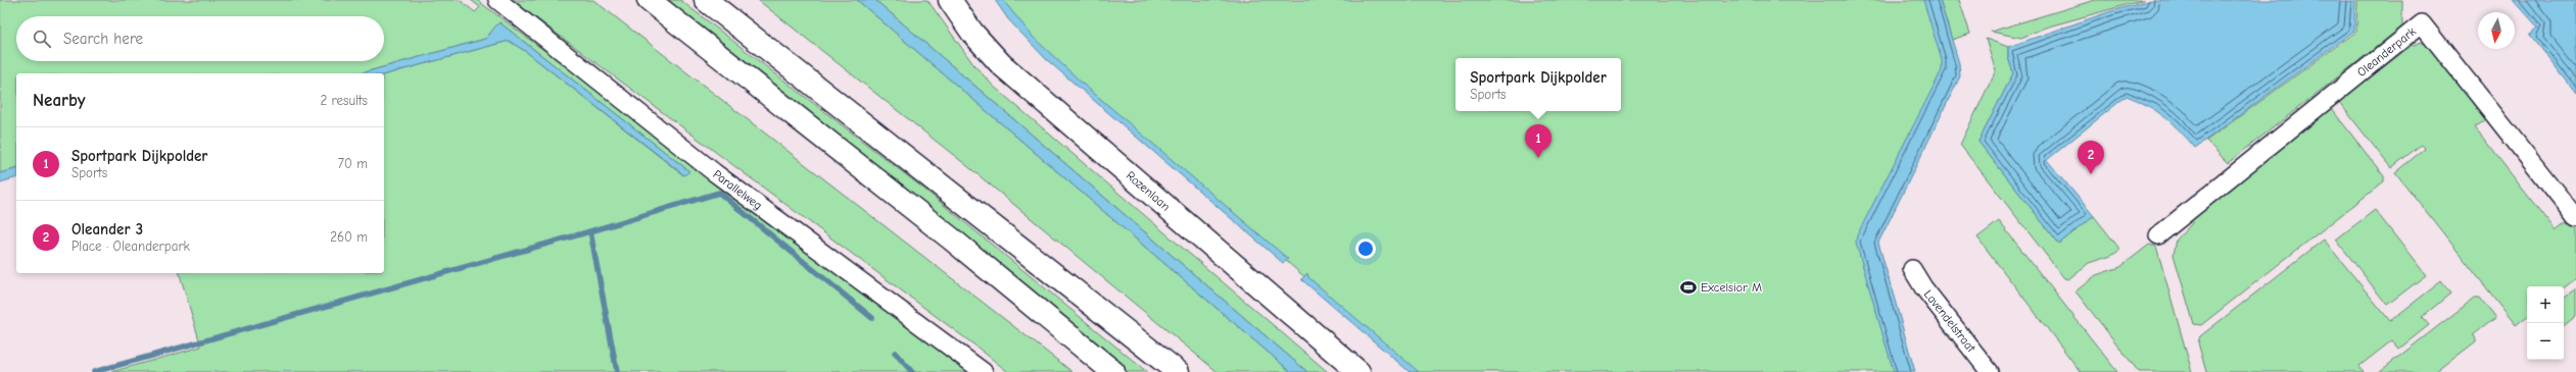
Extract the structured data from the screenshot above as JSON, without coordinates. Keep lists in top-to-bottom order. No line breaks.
{"streets":{"main road":["Rozenlaan"],"street":["Oleanderpark","Parallelweg","Lavendelstraat"]},"places":{"sports":["Excelsior M"]},"north":"bottom","page":{"search":"Search here","popup":["Sportpark Dijkpolder","Sports"],"heading":["Nearby","2 results"],"pins":["1","2"],"list":[{"mark":"1","name":"Sportpark Dijkpolder","note":"Sports","value":"70 m"},{"mark":"2","name":"Oleander 3","note":"Place · Oleanderpark","value":"260 m"}],"map_buttons":["+","−"]}}
